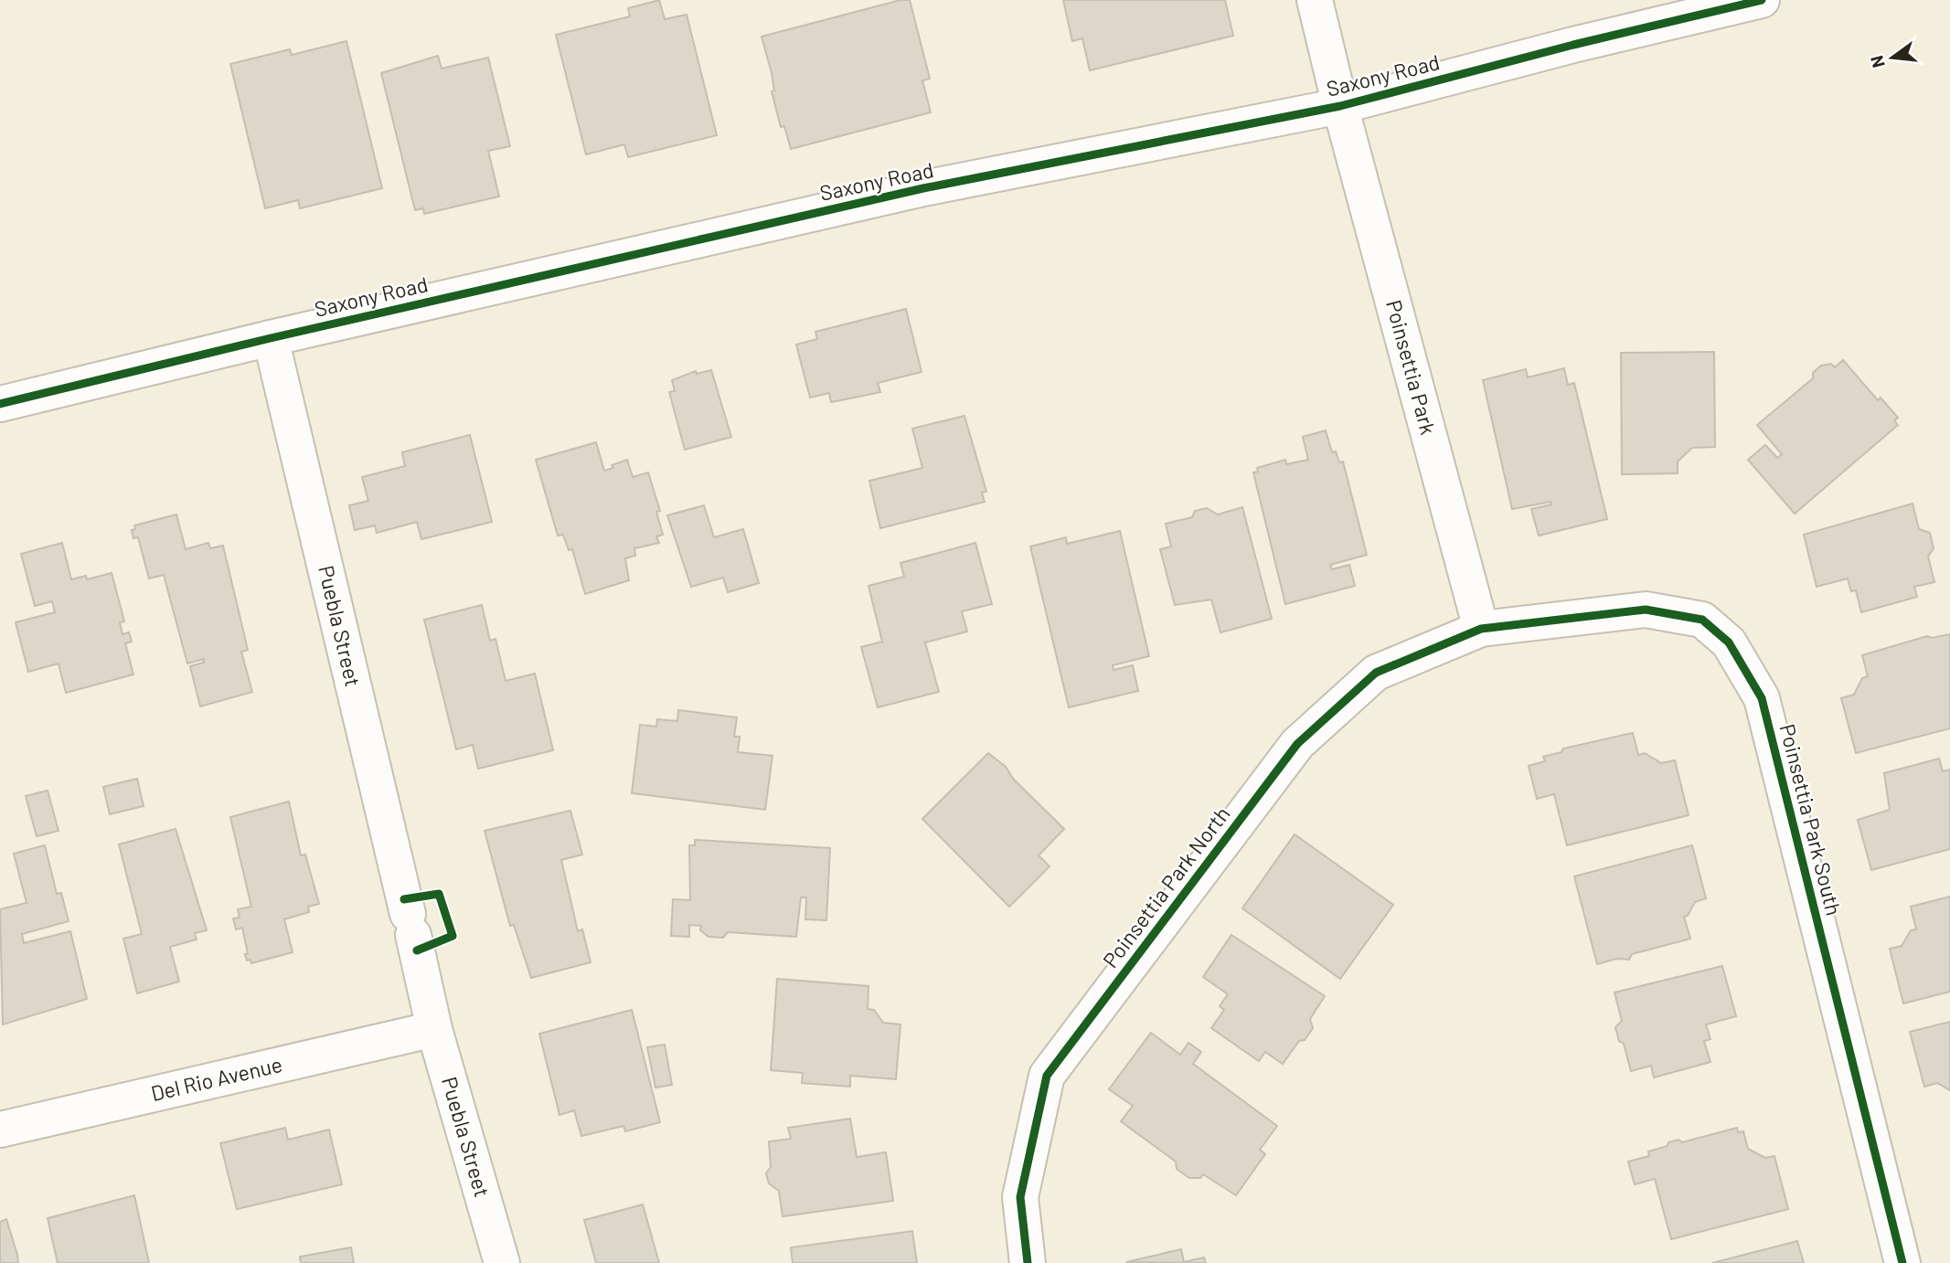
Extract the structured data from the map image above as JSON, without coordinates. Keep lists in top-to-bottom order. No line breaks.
{"streets":{"street":["Saxony Road","Poinsettia Park","Puebla Street","Poinsettia Park South","Poinsettia Park North","Del Rio Avenue"]},"crossings":[["Saxony Road","Poinsettia Park"],["Saxony Road","Puebla Street"],["Poinsettia Park","Poinsettia Park South"],["Poinsettia Park","Poinsettia Park North"],["Puebla Street","Del Rio Avenue"],["Poinsettia Park South","Poinsettia Park North"]],"north":"left"}
